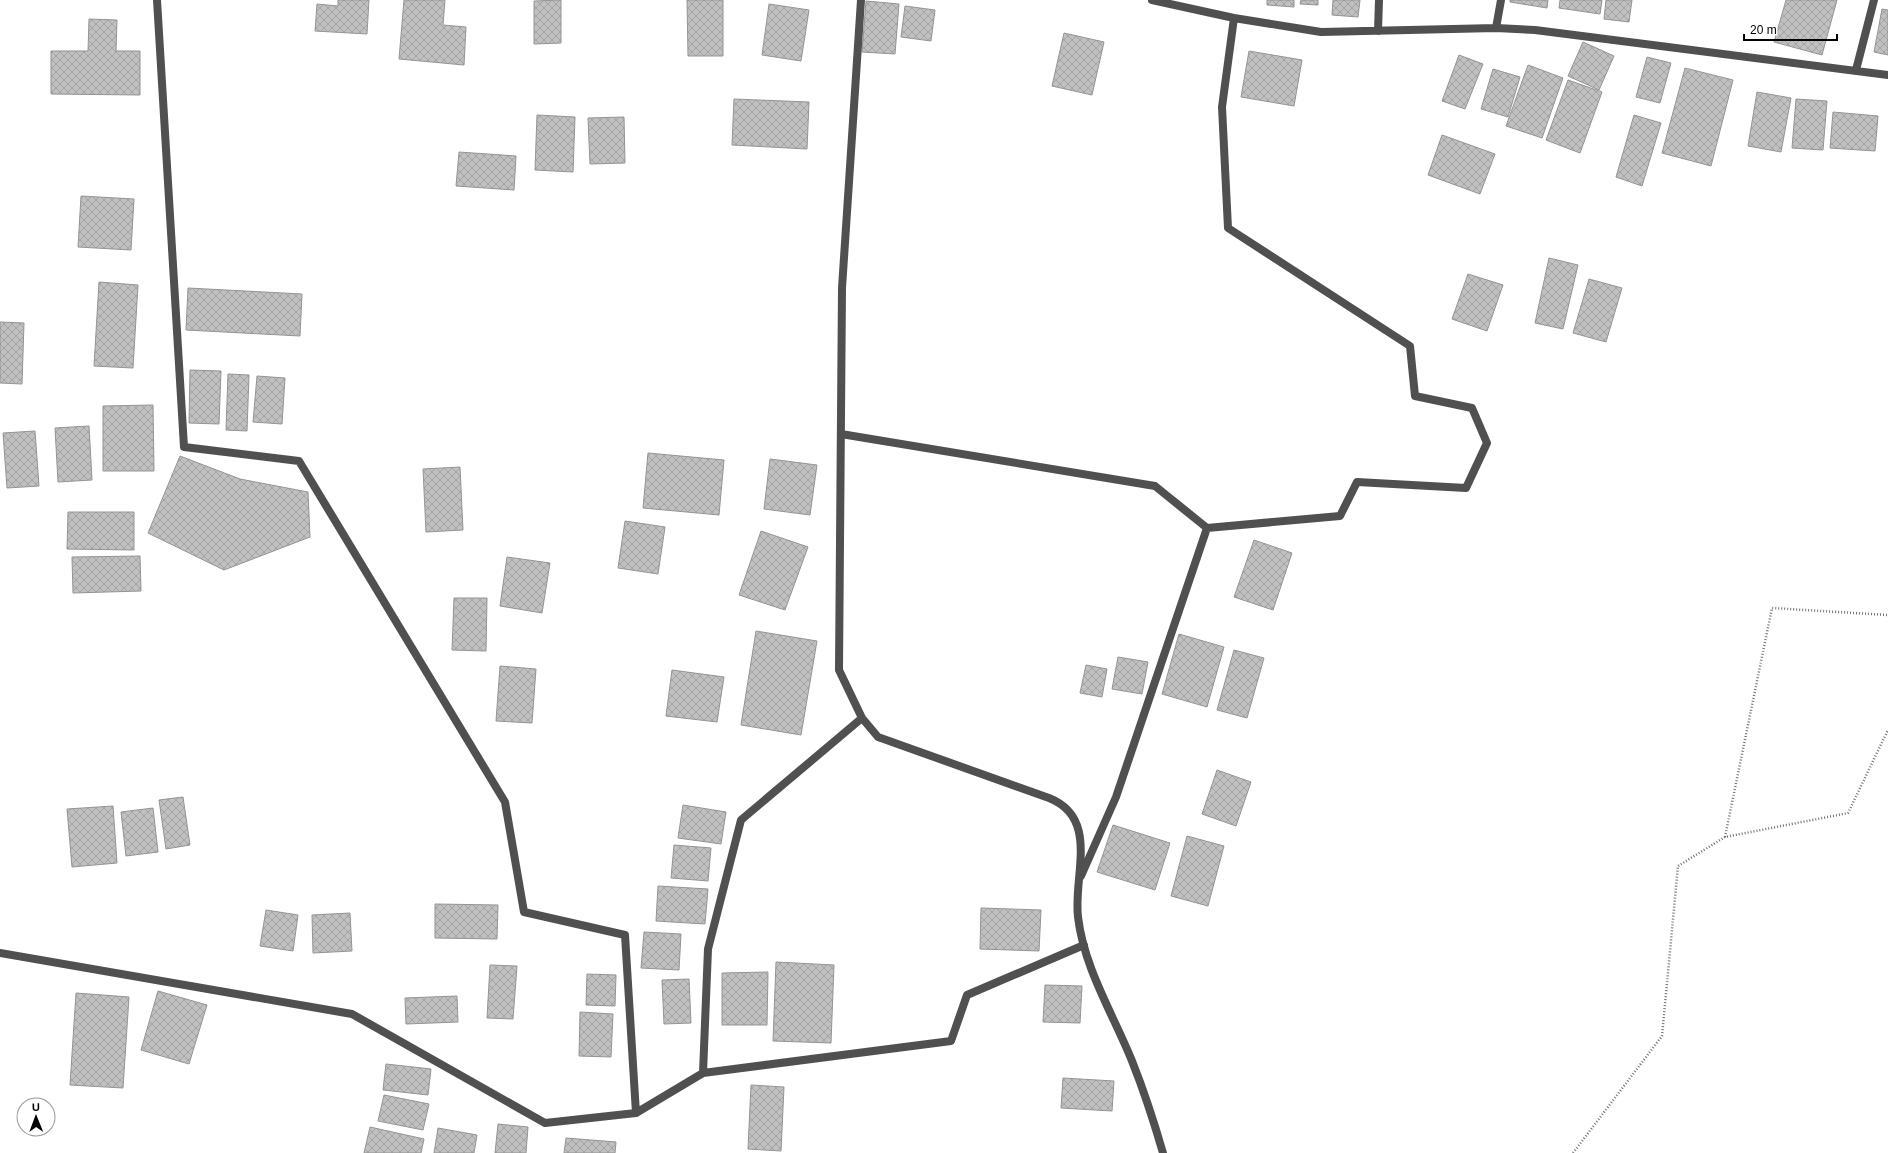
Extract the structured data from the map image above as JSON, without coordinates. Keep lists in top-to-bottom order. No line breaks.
{"scale_bar":"20 m","north":"top"}
